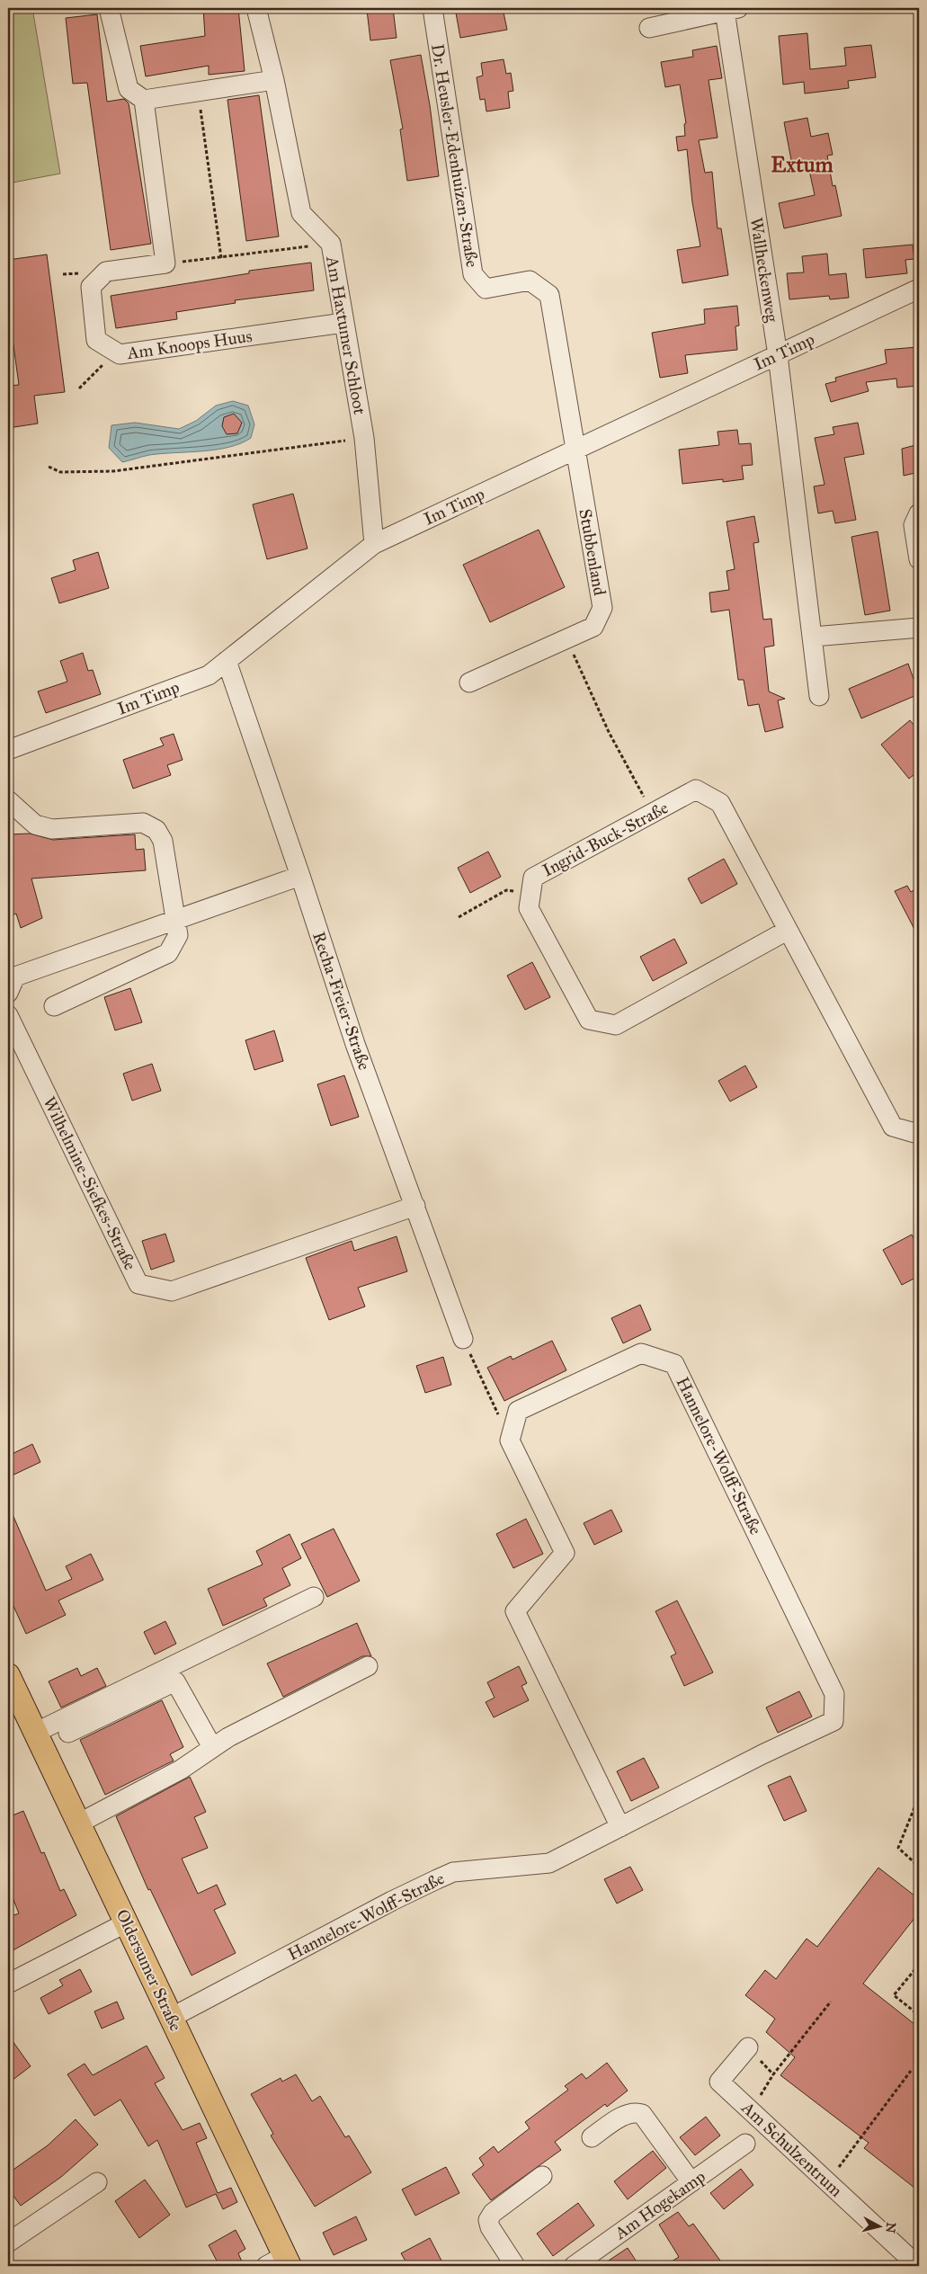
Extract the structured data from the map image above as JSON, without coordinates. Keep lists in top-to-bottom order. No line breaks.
{"streets":{"main road":["Oldersumer Straße"],"street":["Dr. Heusler-Edenhuizen-Straße","Wallheckenweg","Am Haxtumer Schloot","Am Knoops Huus","Im Timp","Stubbenland","Ingrid-Buck-Straße","Recha-Freier-Straße","Wilhelmine-Siefkes-Straße","Hannelore-Wolff-Straße","Am Schulzentrum","Am Hogekamp"]},"crossings":[["Dr. Heusler-Edenhuizen-Straße","Im Timp"],["Dr. Heusler-Edenhuizen-Straße","Stubbenland"],["Wallheckenweg","Im Timp"],["Am Haxtumer Schloot","Am Knoops Huus"],["Am Haxtumer Schloot","Im Timp"],["Im Timp","Stubbenland"],["Im Timp","Recha-Freier-Straße"],["Recha-Freier-Straße","Wilhelmine-Siefkes-Straße"],["Hannelore-Wolff-Straße","Oldersumer Straße"]],"districts":["Extum"],"north":"right"}
